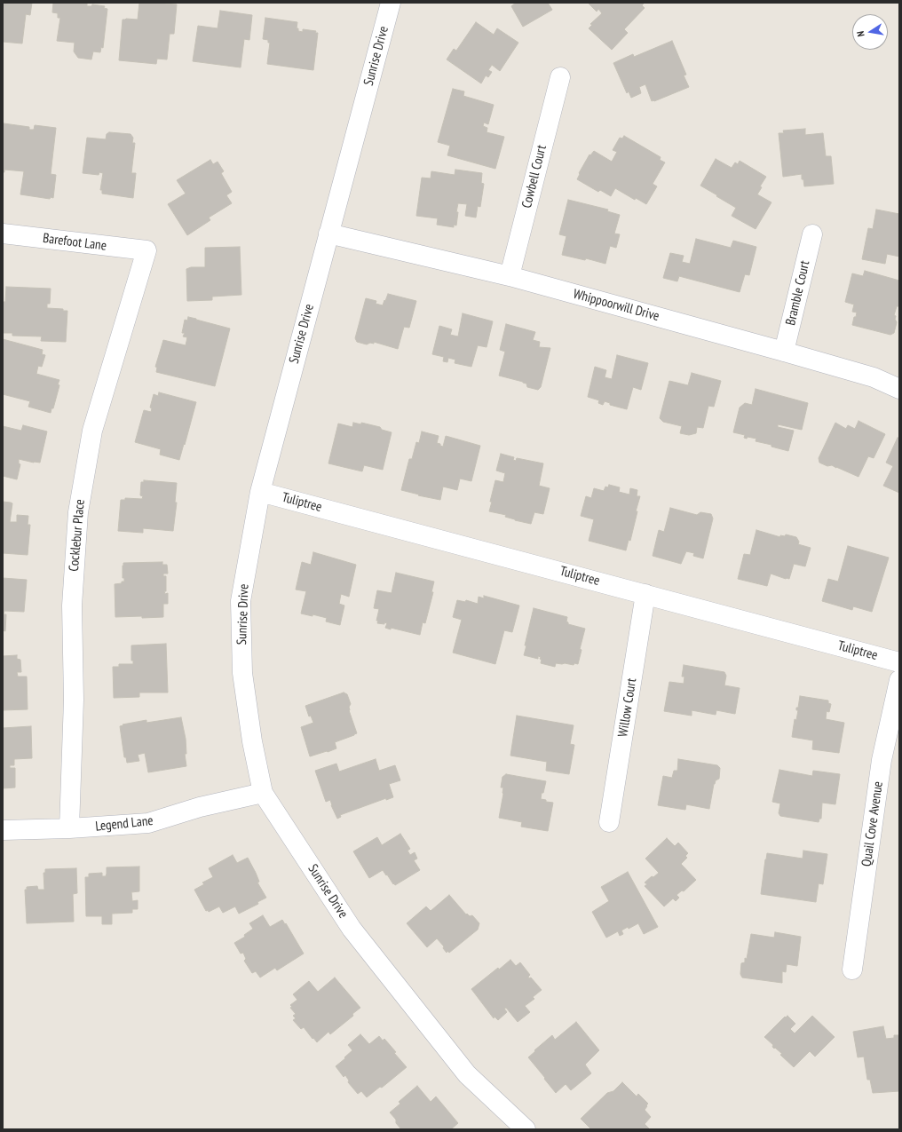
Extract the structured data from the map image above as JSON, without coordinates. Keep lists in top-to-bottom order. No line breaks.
{"streets":{"street":["Sunrise Drive","Cowbell Court","Barefoot Lane","Bramble Court","Whippoorwill Drive","Tuliptree","Cocklebur Place","Willow Court","Legend Lane","Quail Cove Avenue"]},"crossings":[["Sunrise Drive","Whippoorwill Drive"],["Sunrise Drive","Tuliptree"],["Sunrise Drive","Legend Lane"],["Cowbell Court","Whippoorwill Drive"],["Barefoot Lane","Cocklebur Place"],["Bramble Court","Whippoorwill Drive"],["Tuliptree","Willow Court"],["Cocklebur Place","Legend Lane"]],"north":"left"}
